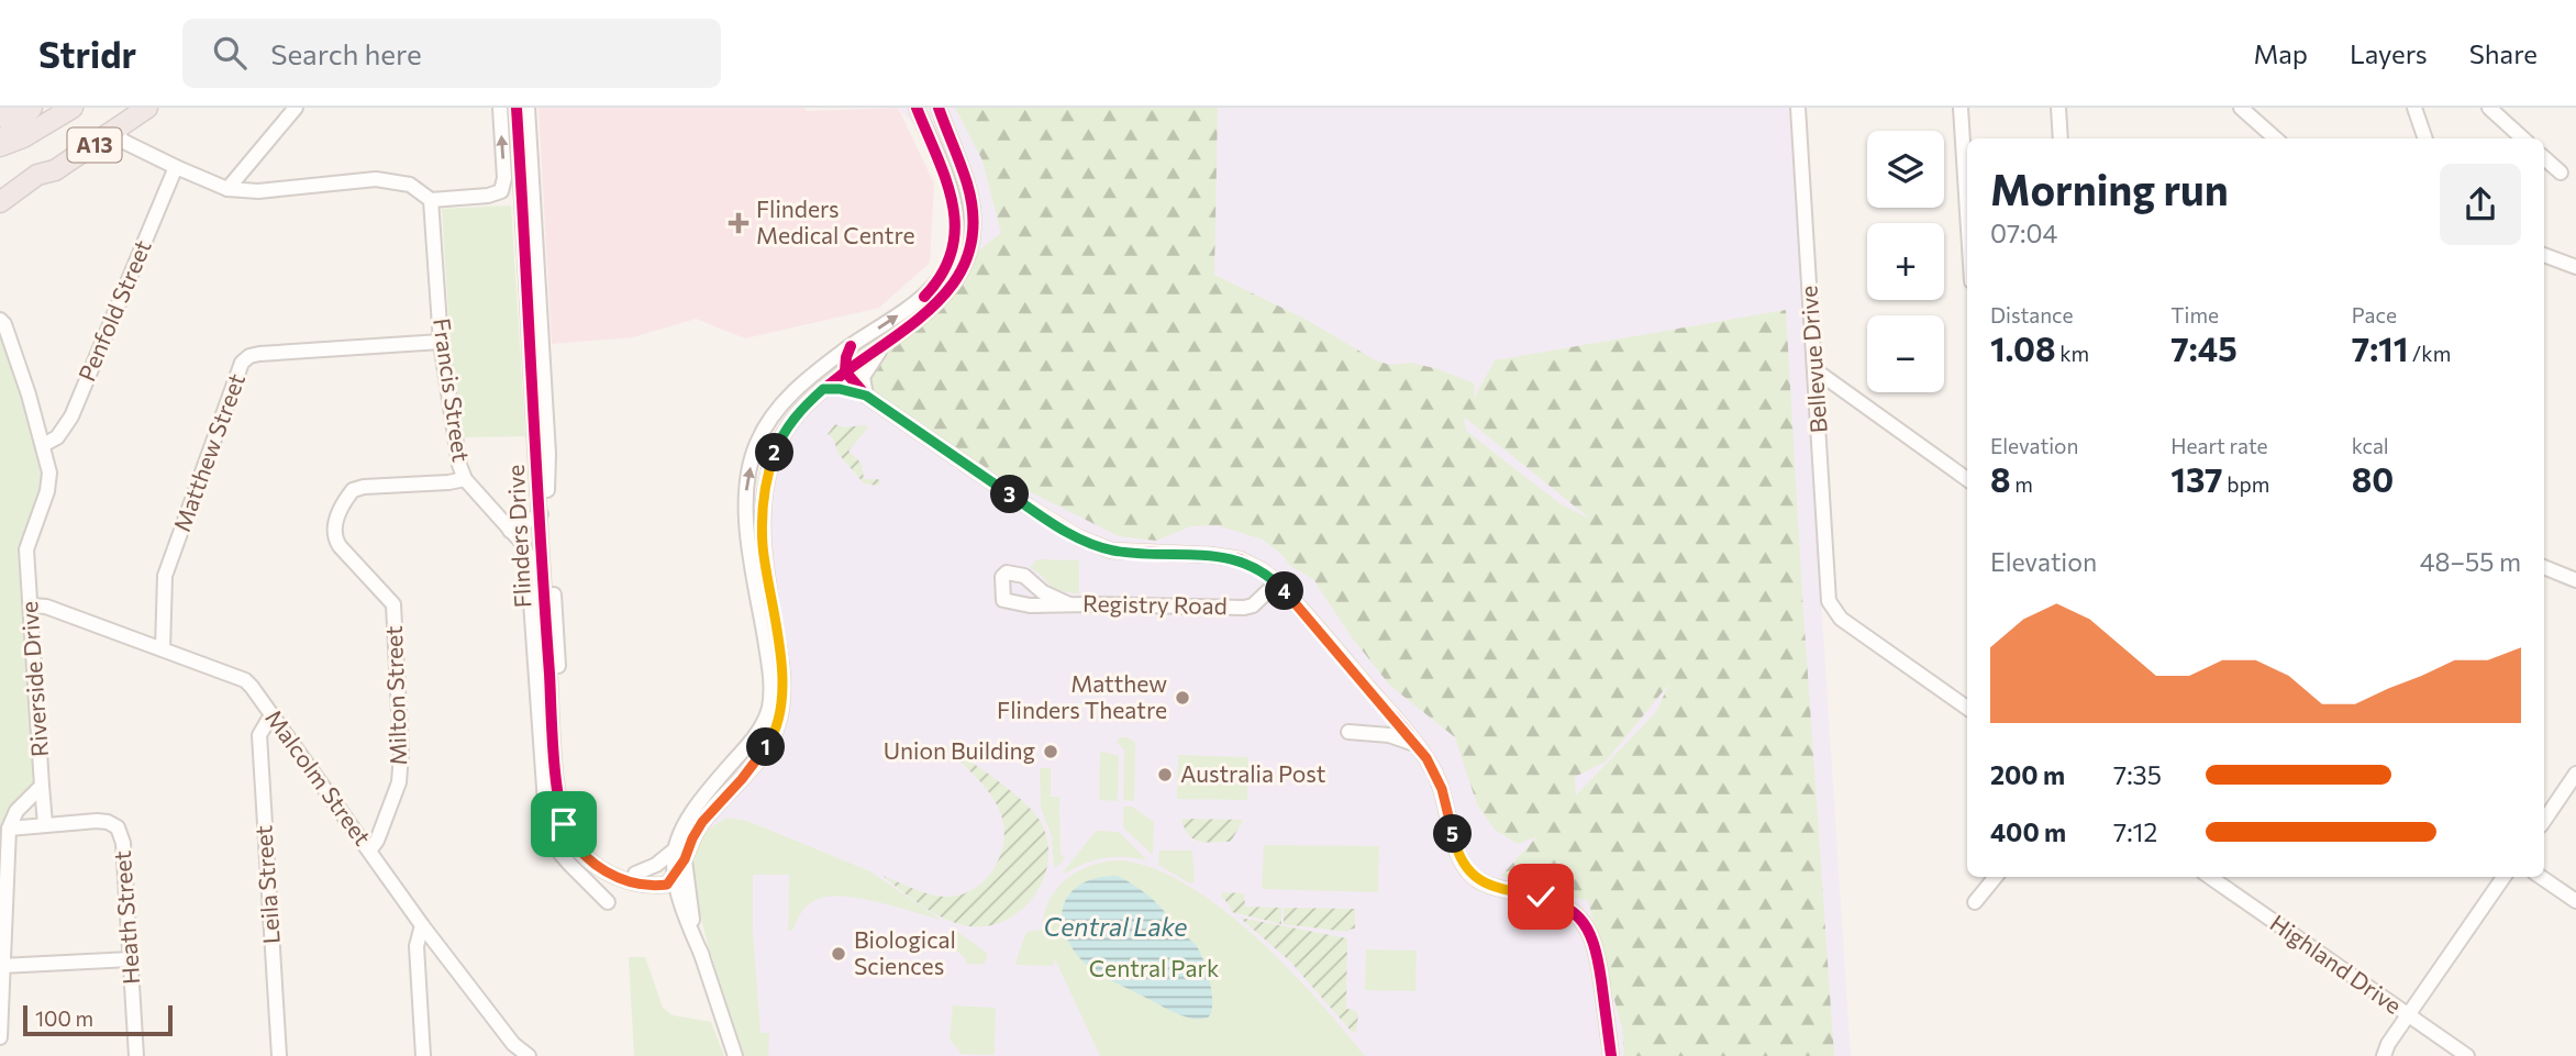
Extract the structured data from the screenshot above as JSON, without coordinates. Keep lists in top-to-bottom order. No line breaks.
{"streets":{"highway":["A13"],"street":["Penfold Street","Bellevue Drive","Francis Street","Matthew Street","Flinders Drive","Registry Road","Riverside Drive","Milton Street","Malcolm Street","Leila Street","Heath Street","Highland Drive"]},"crossings":[["Penfold Street","Riverside Drive"],["Francis Street","Matthew Street"],["Francis Street","Milton Street"],["Matthew Street","Malcolm Street"],["Riverside Drive","Malcolm Street"],["Milton Street","Malcolm Street"],["Malcolm Street","Leila Street"]],"water":["Central Lake"],"parks":["Central Park"],"places":{"health":["Flinders Medical Centre"],"other":["Matthew Flinders Theatre","Union Building","Australia Post","Biological Sciences"]},"scale_bar":"100 m","page":{"header":"Stridr","search":"Search here","nav":["Map","Layers","Share"],"map_buttons":["+","−"],"heading":["Morning run","07:04"],"stats":[["Distance","1.08 km"],["Time","7:45"],["Pace","7:11 /km"],["Elevation","8 m"],["Heart rate","137 bpm"],["kcal","80"]],"pins":["2","3","4","1","5"],"chart":["Elevation","48–55 m"],"list":[{"name":"200 m","note":"7:35"},{"name":"400 m","note":"7:12"}],"scale":"100 m"}}
